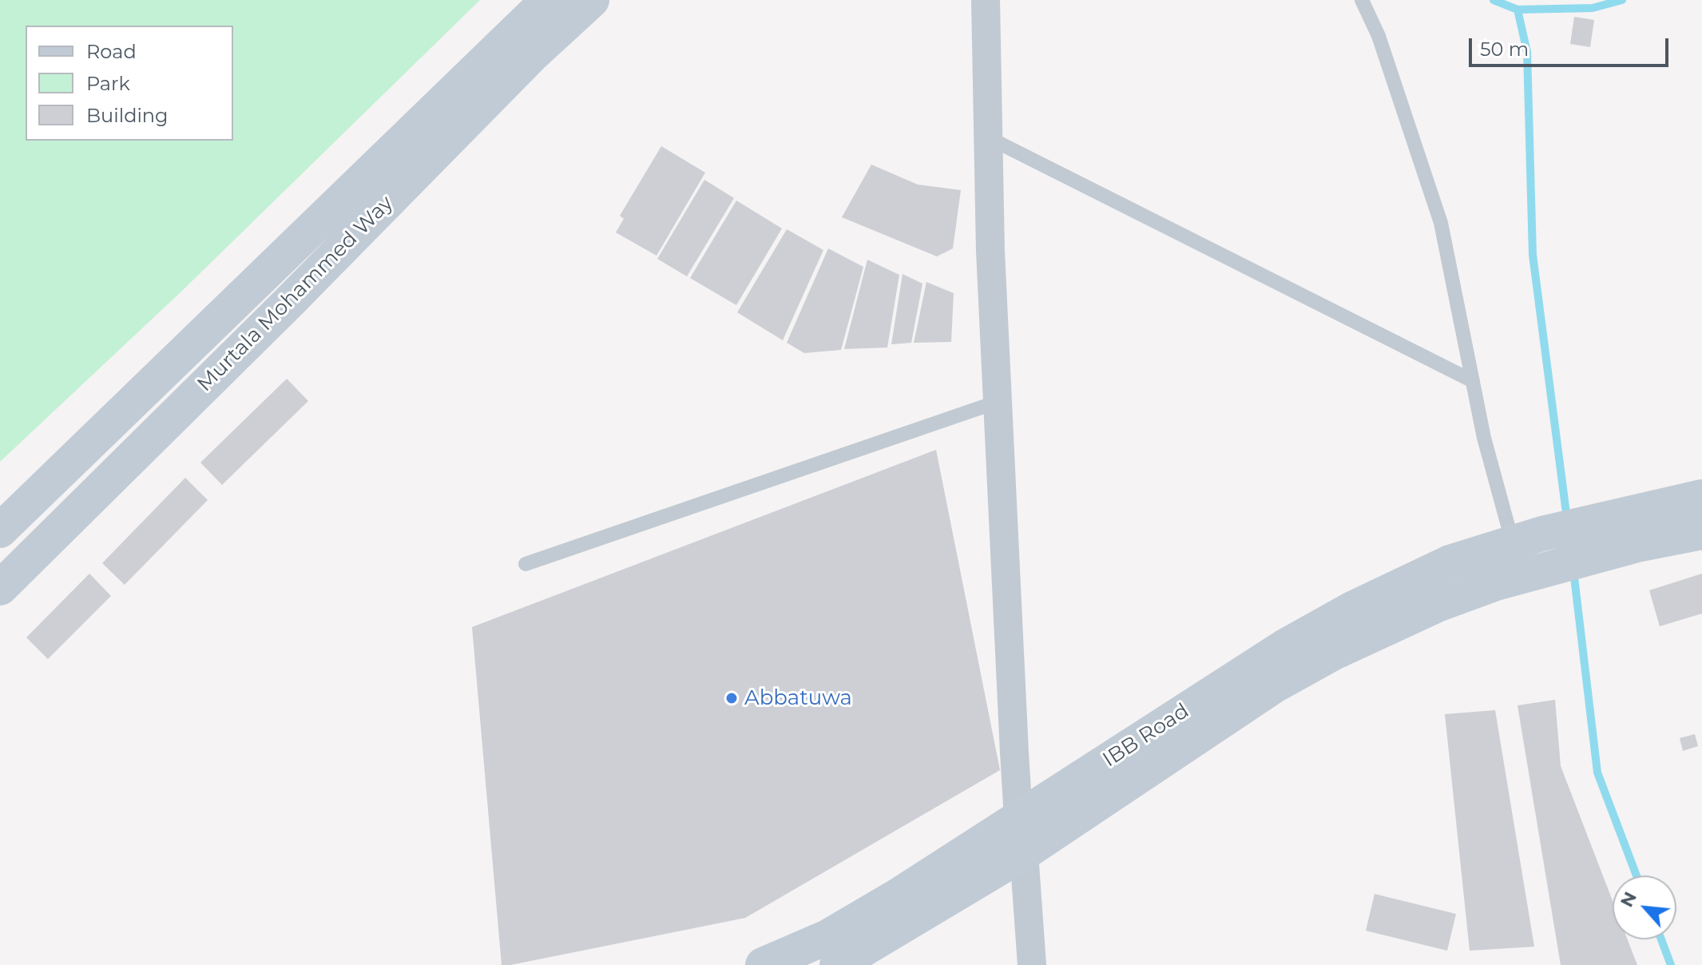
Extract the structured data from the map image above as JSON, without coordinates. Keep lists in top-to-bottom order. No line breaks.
{"streets":{"main road":["Murtala Mohammed Way","IBB Road"]},"places":["Abbatuwa"],"legend":["Road","Park","Building"],"scale_bar":"50 m","north":"top left"}
